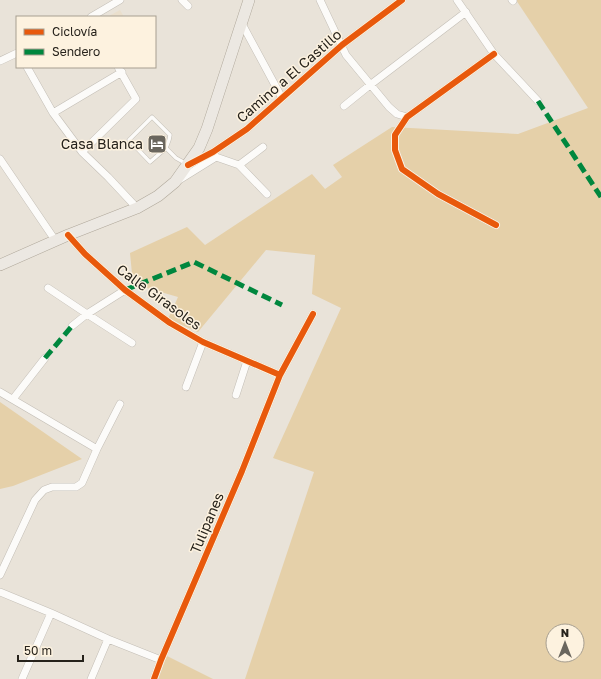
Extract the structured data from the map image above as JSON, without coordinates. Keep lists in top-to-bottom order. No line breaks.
{"streets":{"street":["Camino a El Castillo","Calle Girasoles","Tulipanes"]},"crossings":[["Calle Girasoles","Tulipanes"]],"places":{"hotel":["Casa Blanca"]},"legend":["Ciclovía","Sendero"],"scale_bar":"50 m","north":"top"}
